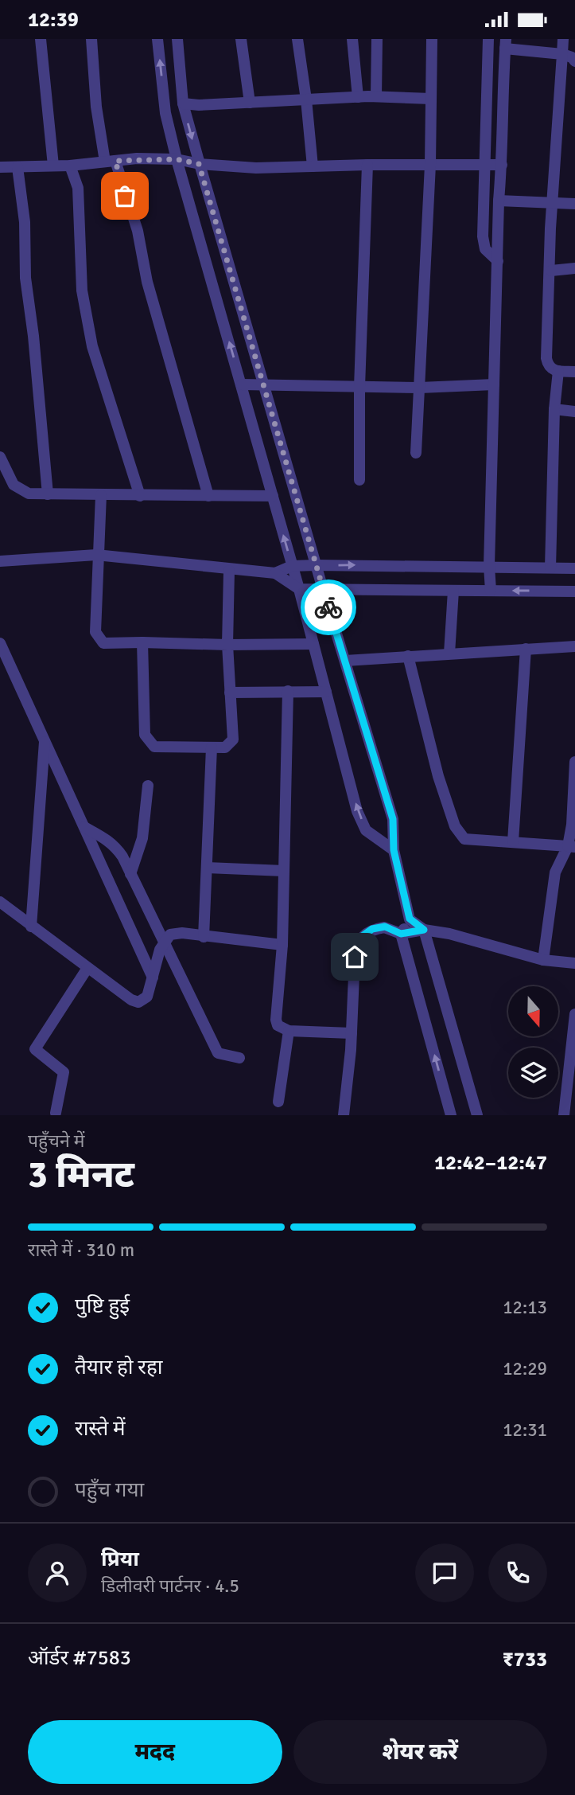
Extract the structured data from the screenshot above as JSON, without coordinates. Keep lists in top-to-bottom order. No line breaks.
{"north":"bottom","page":{"status":"12:39","heading":["3 मिनट","पहुँचने में","12:42–12:47"],"panel":["प्रिया","डिलीवरी पार्टनर · 4.5","ऑर्डर #7583","₹733"],"bar":"रास्ते में · 310 m","list":[["पुष्टि हुई","12:13"],["तैयार हो रहा","12:29"],["रास्ते में","12:31"],"पहुँच गया"],"buttons":["मदद","शेयर करें"]}}
